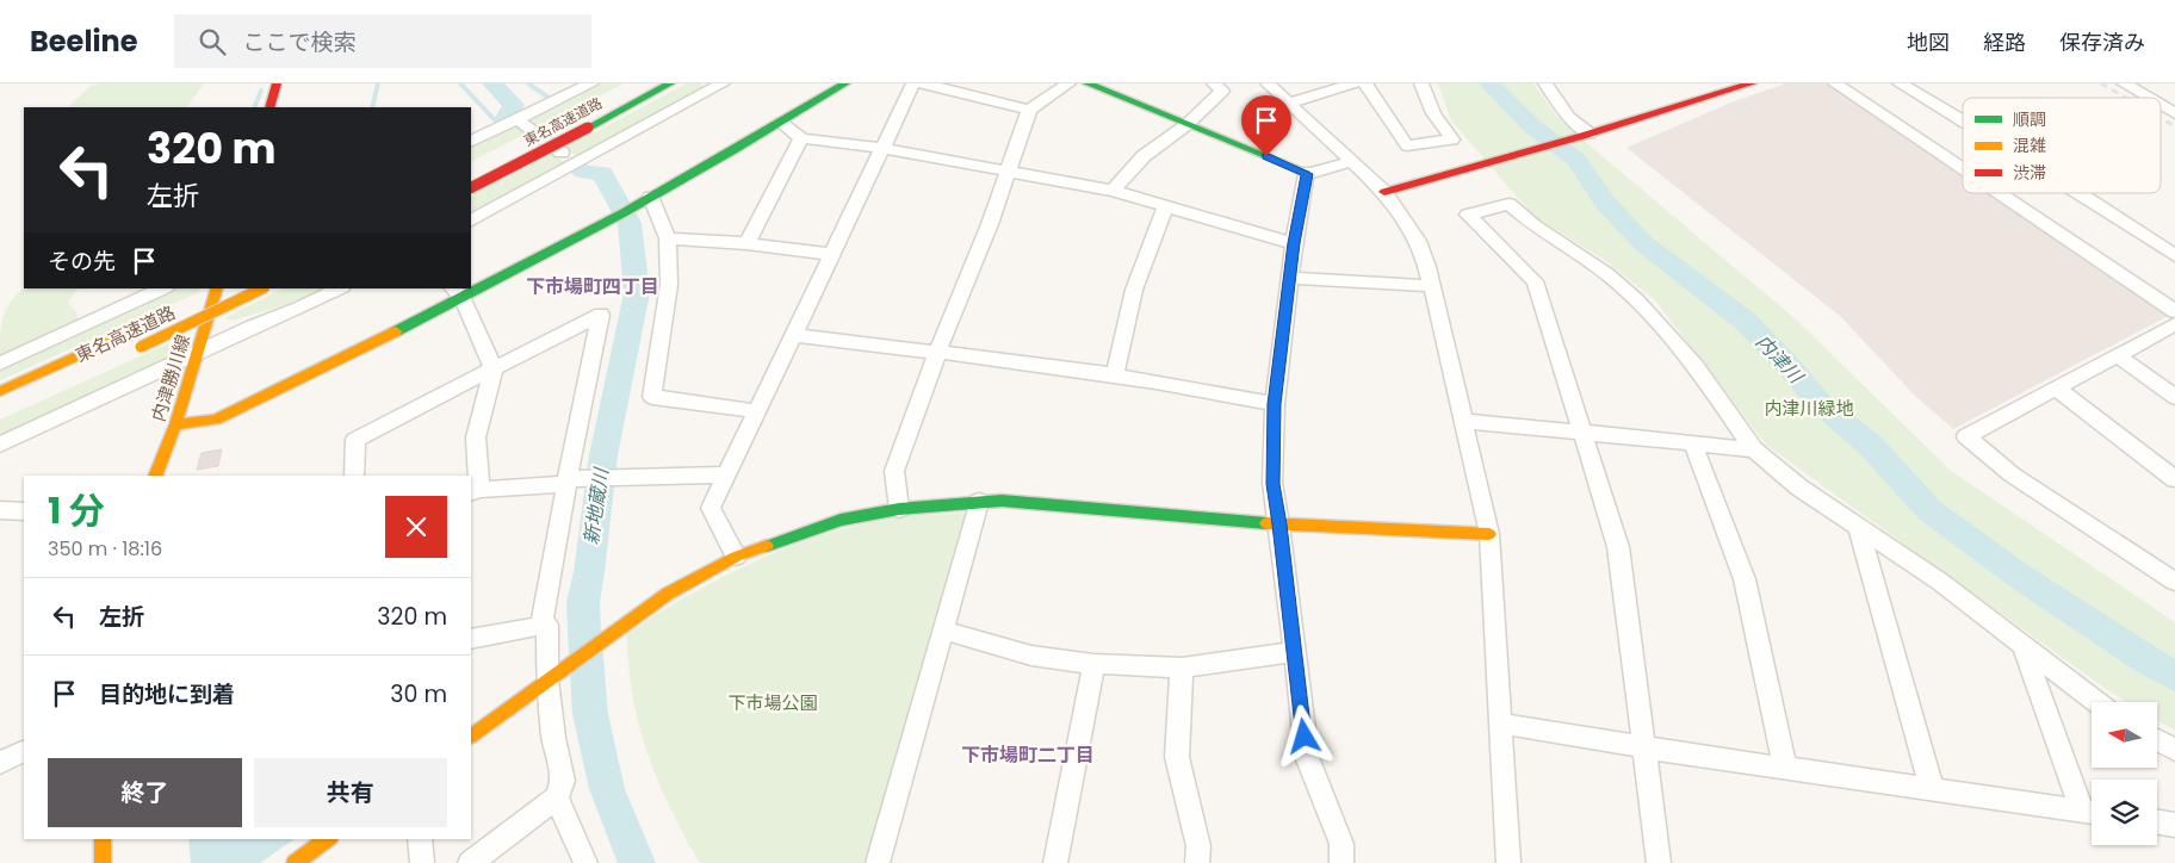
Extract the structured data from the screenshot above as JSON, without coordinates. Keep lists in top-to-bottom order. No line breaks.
{"streets":{"main road":["東名高速道路","内津勝川線"]},"districts":["下市場町四丁目","下市場町二丁目"],"water":["内津川","新地蔵川"],"parks":["内津川緑地","下市場公園"],"legend":["順調","混雑","渋滞"],"north":"left","page":{"header":"Beeline","search":"ここで検索","nav":["地図","経路","保存済み"],"turn":["320 m","左折"],"then":"その先","heading":["1 分","350 m · 18:16"],"list":[{"name":"左折","value":"320 m"},{"name":"目的地に到着","value":"30 m"}],"buttons":["終了","共有"]}}
